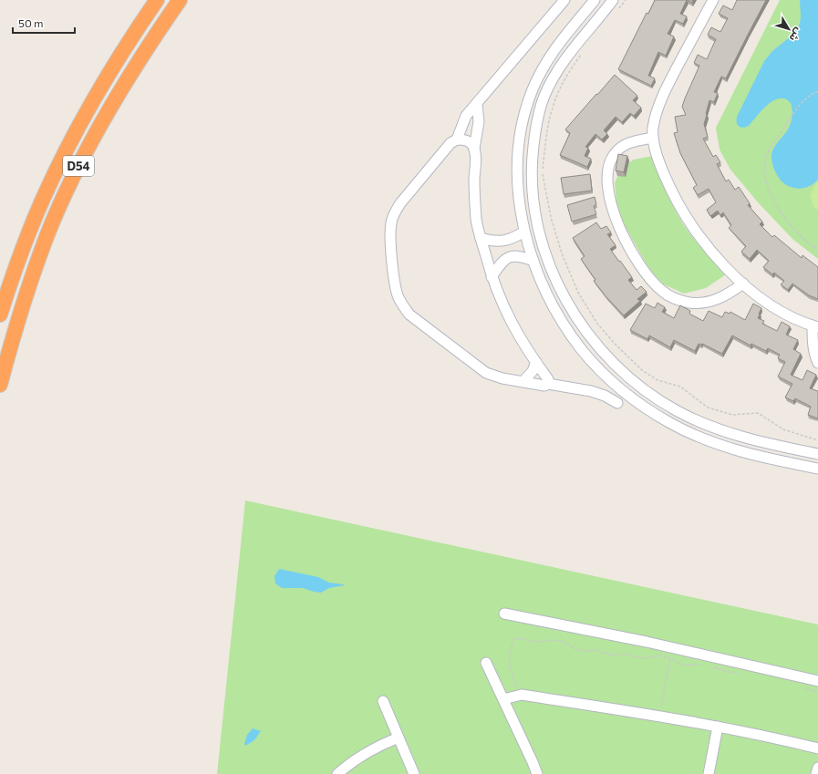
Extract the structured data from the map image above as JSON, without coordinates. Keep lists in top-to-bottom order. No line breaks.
{"streets":{"highway":["D54"]},"scale_bar":"50 m","north":"bottom right"}
